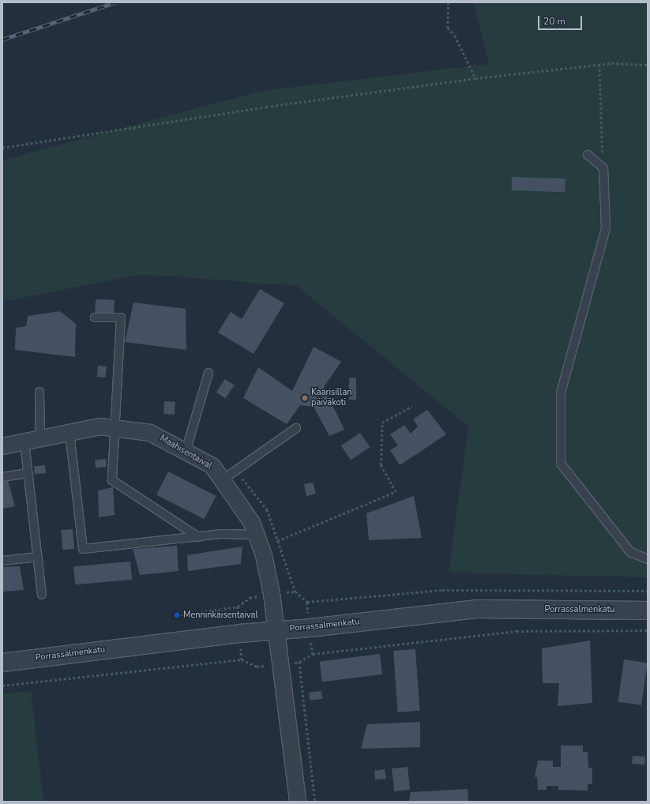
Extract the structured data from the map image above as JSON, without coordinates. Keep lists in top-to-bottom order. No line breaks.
{"streets":{"street":["Maahisentaival","Porrassalmenkatu"]},"crossings":[["Maahisentaival","Porrassalmenkatu"]],"places":["Kaarisillan päiväkoti","Menninkäisentaival"],"scale_bar":"20 m"}
